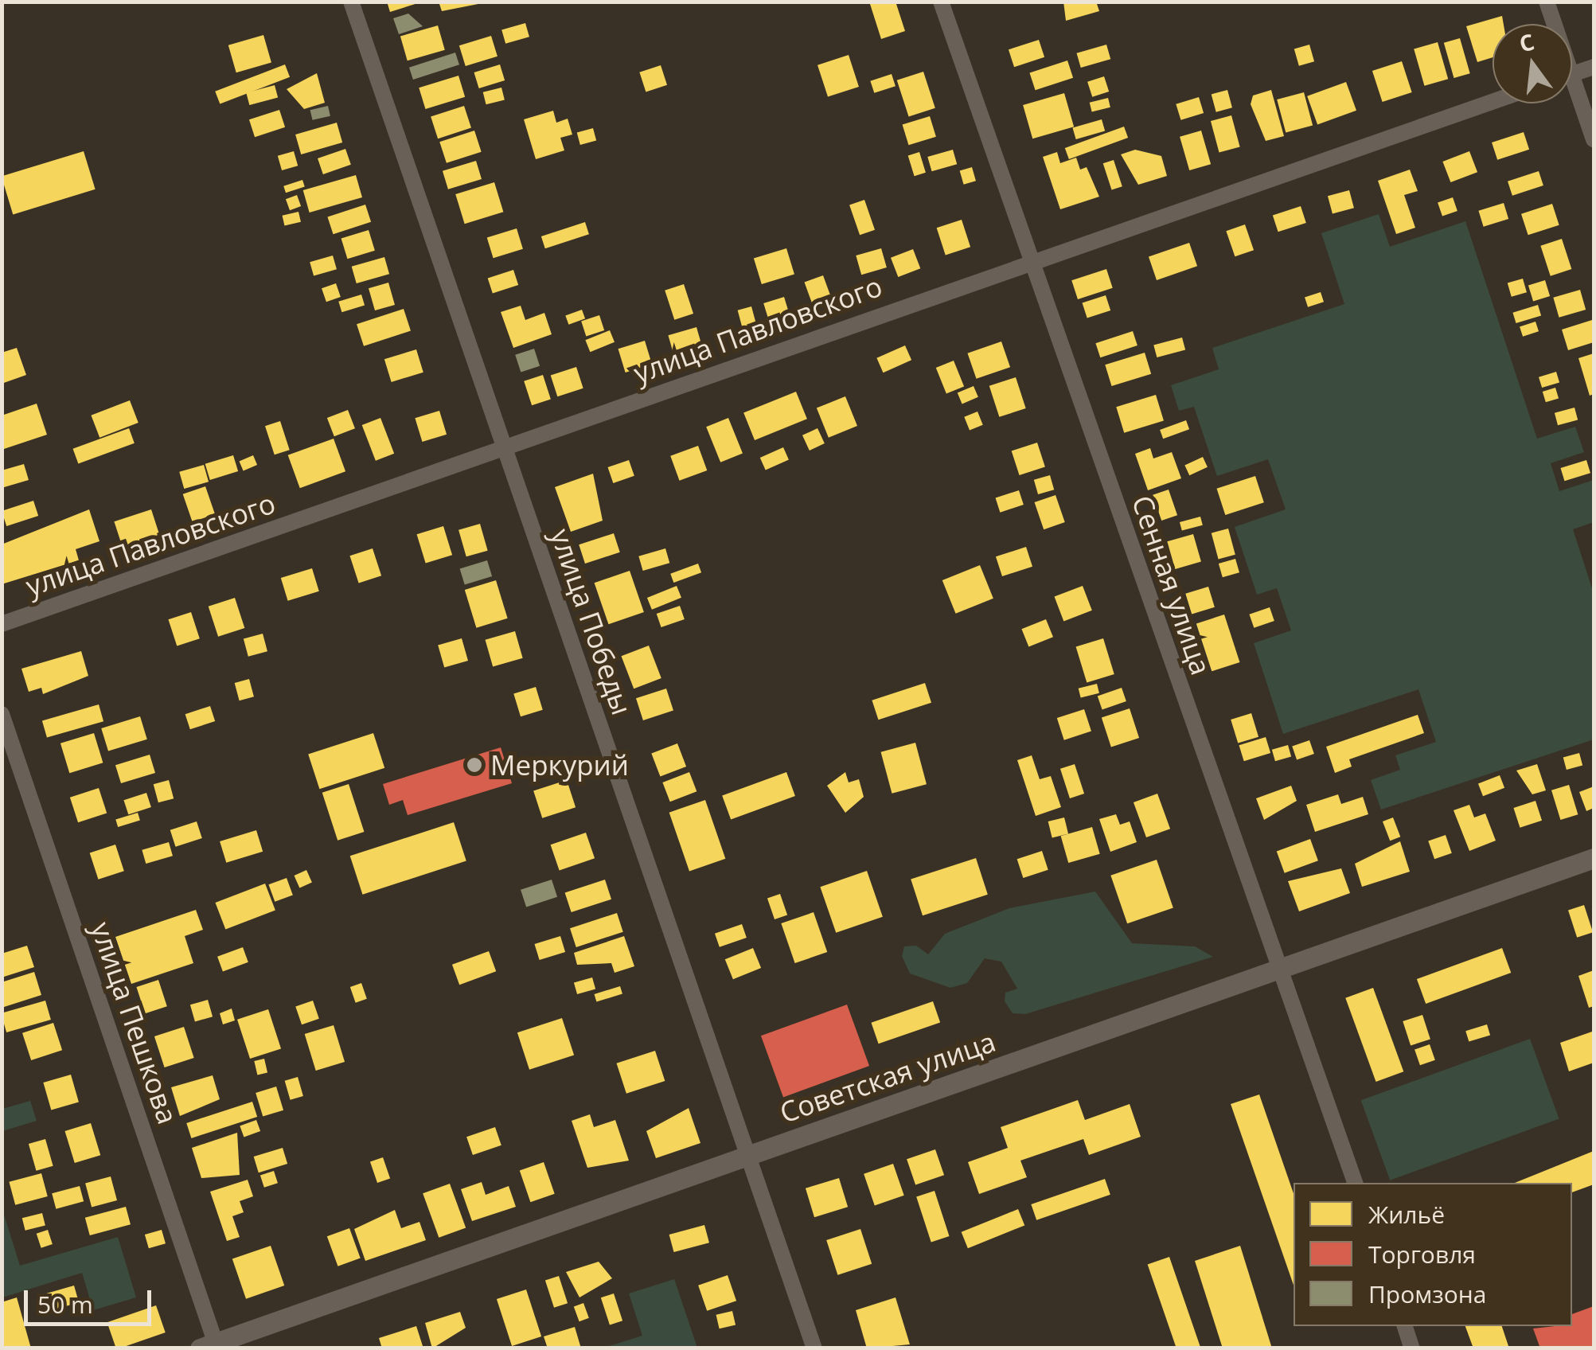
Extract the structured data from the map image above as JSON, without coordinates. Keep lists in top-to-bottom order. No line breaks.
{"streets":{"street":["улица Павловского","Сенная улица","улица Победы","улица Пешкова","Советская улица"]},"crossings":[["улица Павловского","Сенная улица"],["улица Павловского","улица Победы"],["Сенная улица","Советская улица"],["улица Победы","Советская улица"],["улица Пешкова","Советская улица"]],"places":["Меркурий"],"legend":["Жильё","Торговля","Промзона"],"scale_bar":"50 m","north":"top"}
